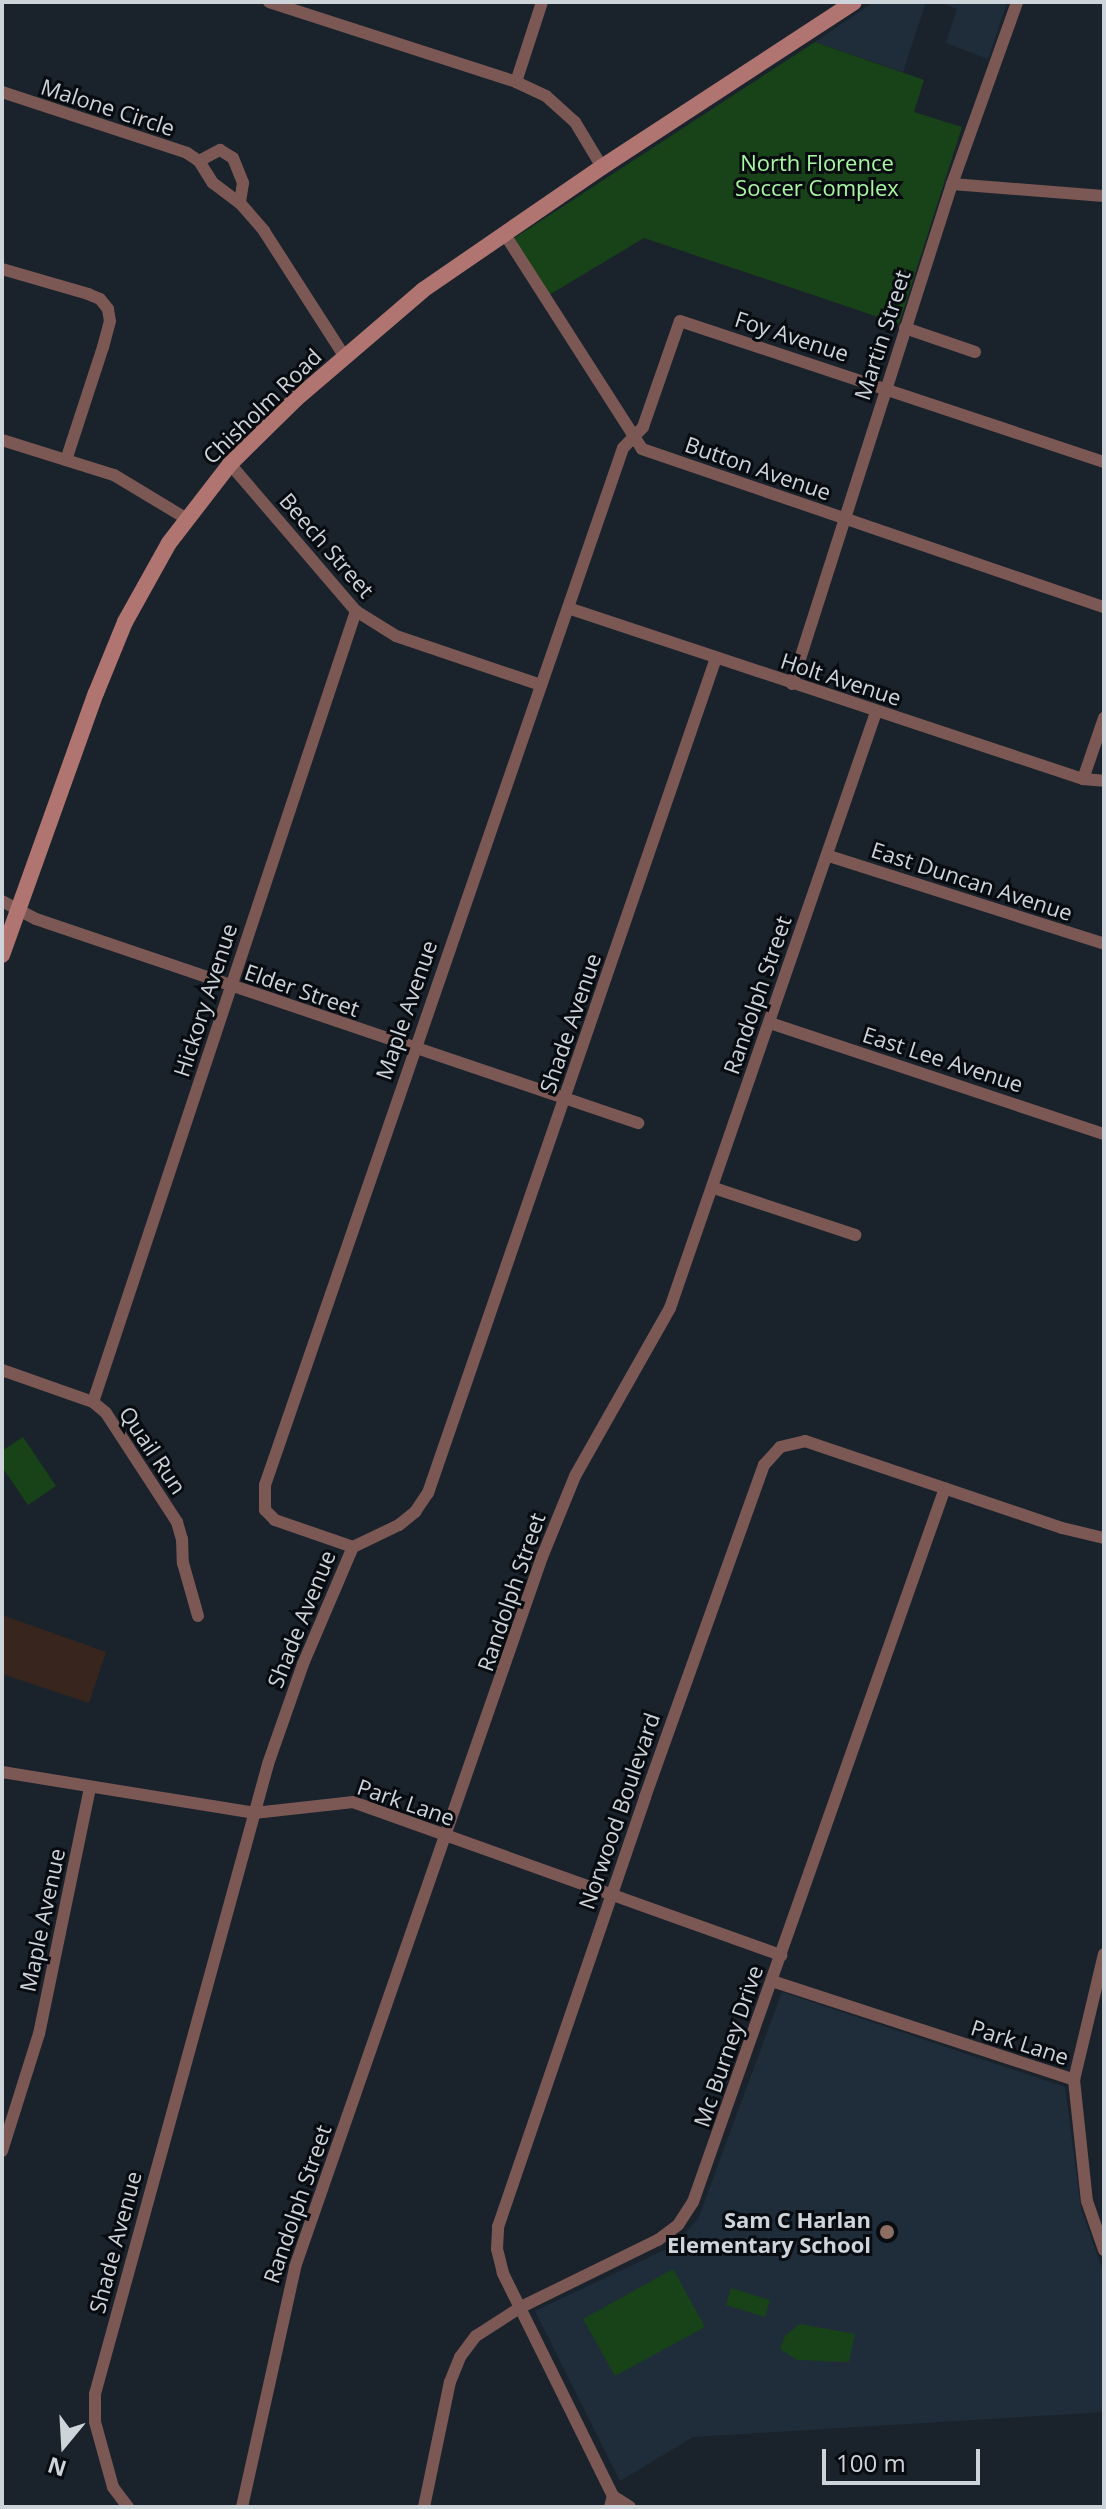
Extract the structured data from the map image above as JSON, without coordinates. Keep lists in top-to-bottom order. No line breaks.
{"streets":{"main road":["Chisholm Road"],"street":["Malone Circle","Martin Street","Foy Avenue","Button Avenue","Beech Street","Holt Avenue","East Duncan Avenue","Elder Street","Randolph Street","Hickory Avenue","Maple Avenue","Shade Avenue","East Lee Avenue","Quail Run","Park Lane","Norwood Boulevard","Mc Burney Drive"]},"crossings":[["Malone Circle","Chisholm Road"],["Martin Street","Foy Avenue"],["Martin Street","Button Avenue"],["Martin Street","Holt Avenue"],["Foy Avenue","Button Avenue"],["Foy Avenue","Maple Avenue"],["Chisholm Road","Button Avenue"],["Chisholm Road","Beech Street"],["Chisholm Road","Elder Street"],["Button Avenue","Maple Avenue"],["Beech Street","Hickory Avenue"],["Beech Street","Maple Avenue"],["Holt Avenue","Randolph Street"],["Holt Avenue","Maple Avenue"],["Holt Avenue","Shade Avenue"],["East Duncan Avenue","Randolph Street"],["Elder Street","Hickory Avenue"],["Elder Street","Maple Avenue"],["Elder Street","Shade Avenue"],["Randolph Street","East Lee Avenue"],["Randolph Street","Park Lane"],["Hickory Avenue","Quail Run"],["Maple Avenue","Shade Avenue"],["Maple Avenue","Park Lane"],["Shade Avenue","Park Lane"],["Park Lane","Norwood Boulevard"],["Park Lane","Mc Burney Drive"],["Norwood Boulevard","Mc Burney Drive"]],"parks":["North Florence Soccer Complex"],"places":["Sam C Harlan Elementary School"],"scale_bar":"100 m","north":"bottom"}
